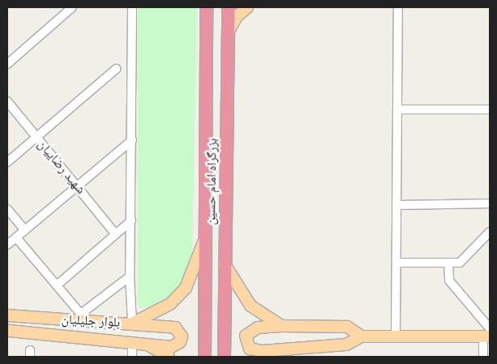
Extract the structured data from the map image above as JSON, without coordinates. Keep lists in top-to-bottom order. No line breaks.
{"streets":{"highway":["بزرگراه امام حسین"],"main road":["بلوار جلیلیان"],"street":["شهید رضاییان"]}}
